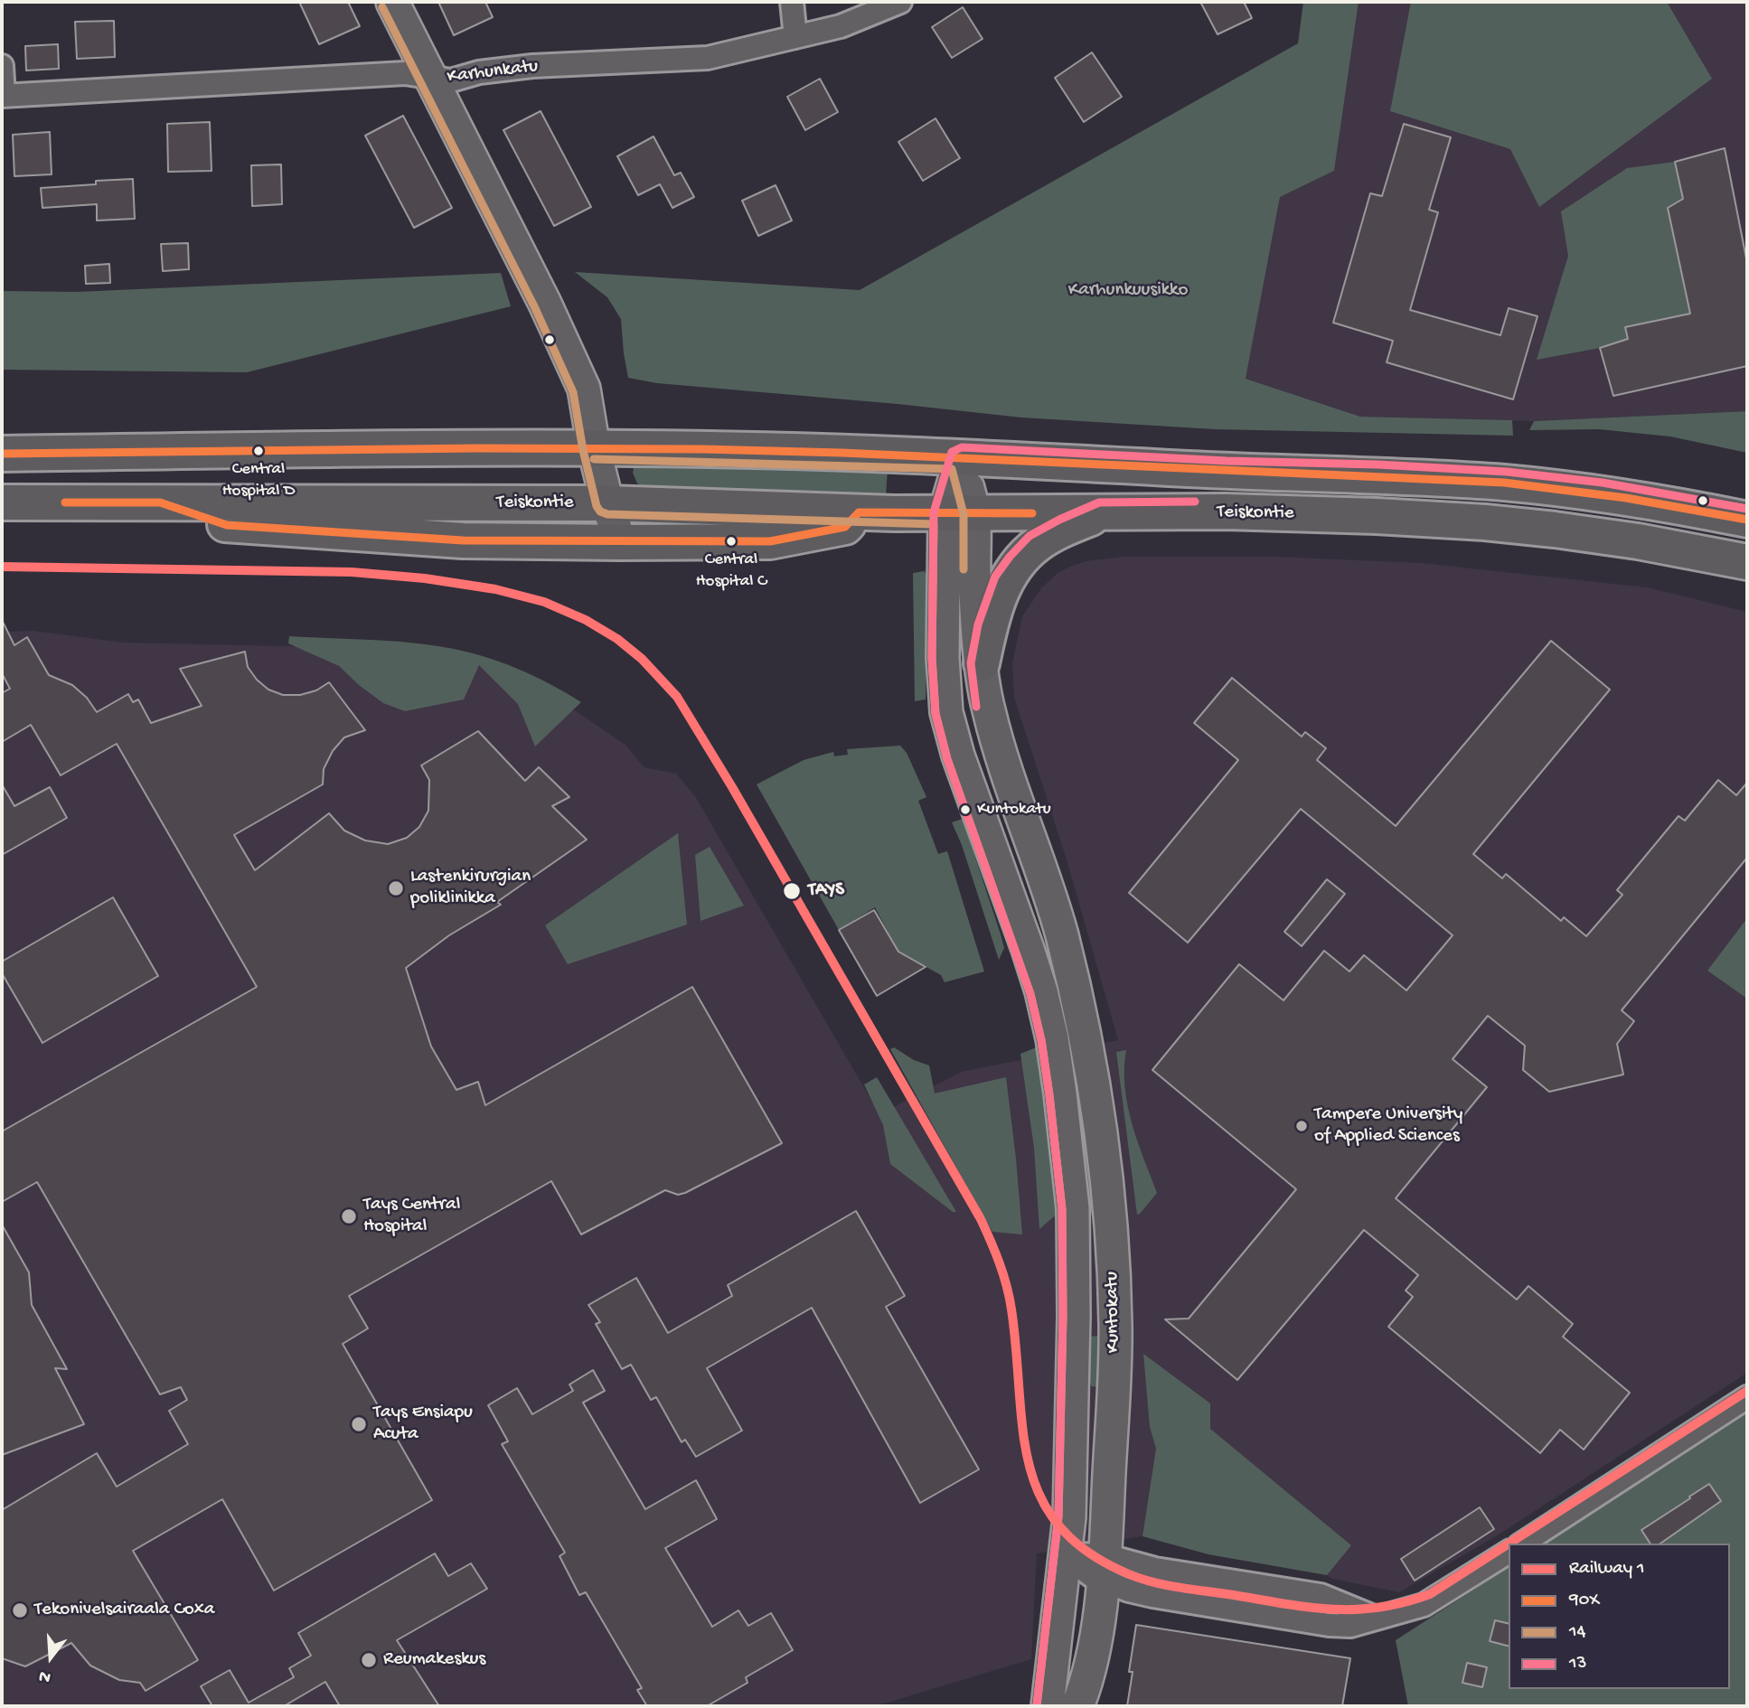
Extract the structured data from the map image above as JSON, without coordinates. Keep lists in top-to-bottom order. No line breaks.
{"streets":{"highway":["Teiskontie"],"street":["Karhunkatu","Kuntokatu"]},"crossings":[["Teiskontie","Kuntokatu"]],"parks":["Karhunkuusikko"],"places":["Central Hospital D","Central Hospital C","Kuntokatu","Lastenkirurgian poliklinikka","TAYS","Tampere University of Applied Sciences","Tays Central Hospital","Tays Ensiapu Acuta","Tekonivelsairaala Coxa","Reumakeskus"],"lines":["transit line 14","transit line 13","transit line 90X","rail line 1"],"legend":["Railway 1","90X","14","13"],"north":"bottom"}
